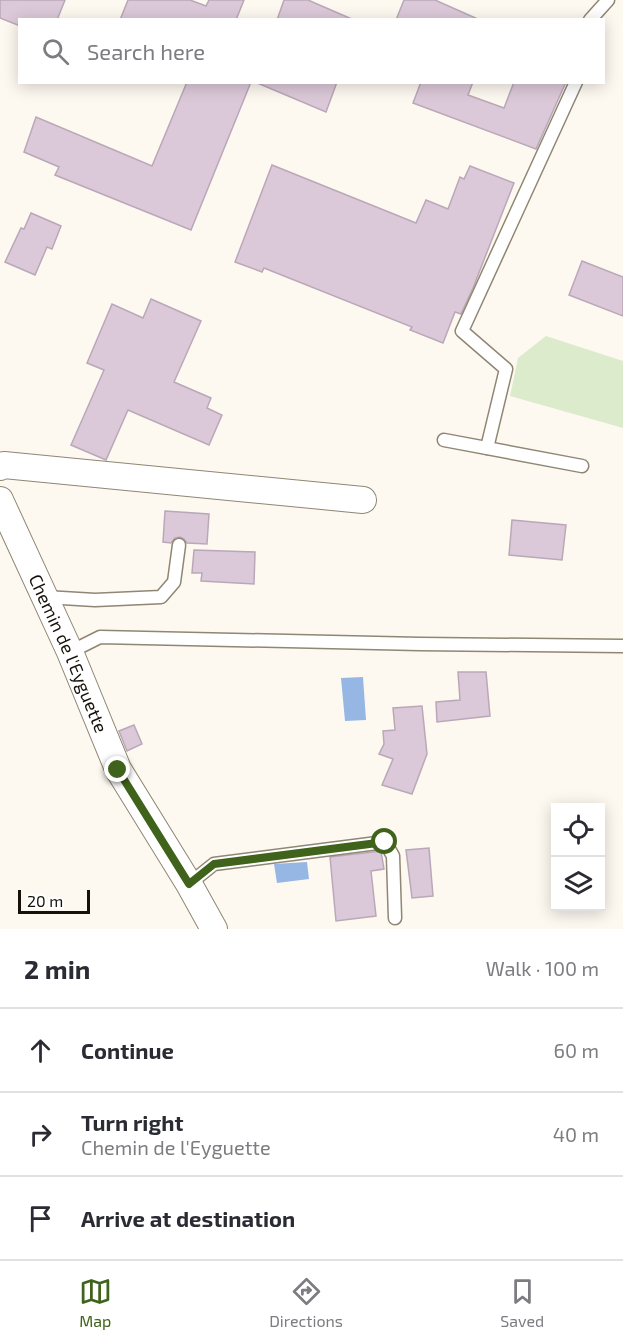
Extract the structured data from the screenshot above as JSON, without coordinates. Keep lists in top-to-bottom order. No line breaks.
{"streets":{"street":["Chemin de l'Eyguette"]},"scale_bar":"20 m","page":{"search":"Search here","scale":"20 m","heading":["2 min","Walk · 100 m"],"list":[["Continue","60 m"],["Turn right","Chemin de l'Eyguette","40 m"],"Arrive at destination"],"nav":["Map","Directions","Saved"]}}
